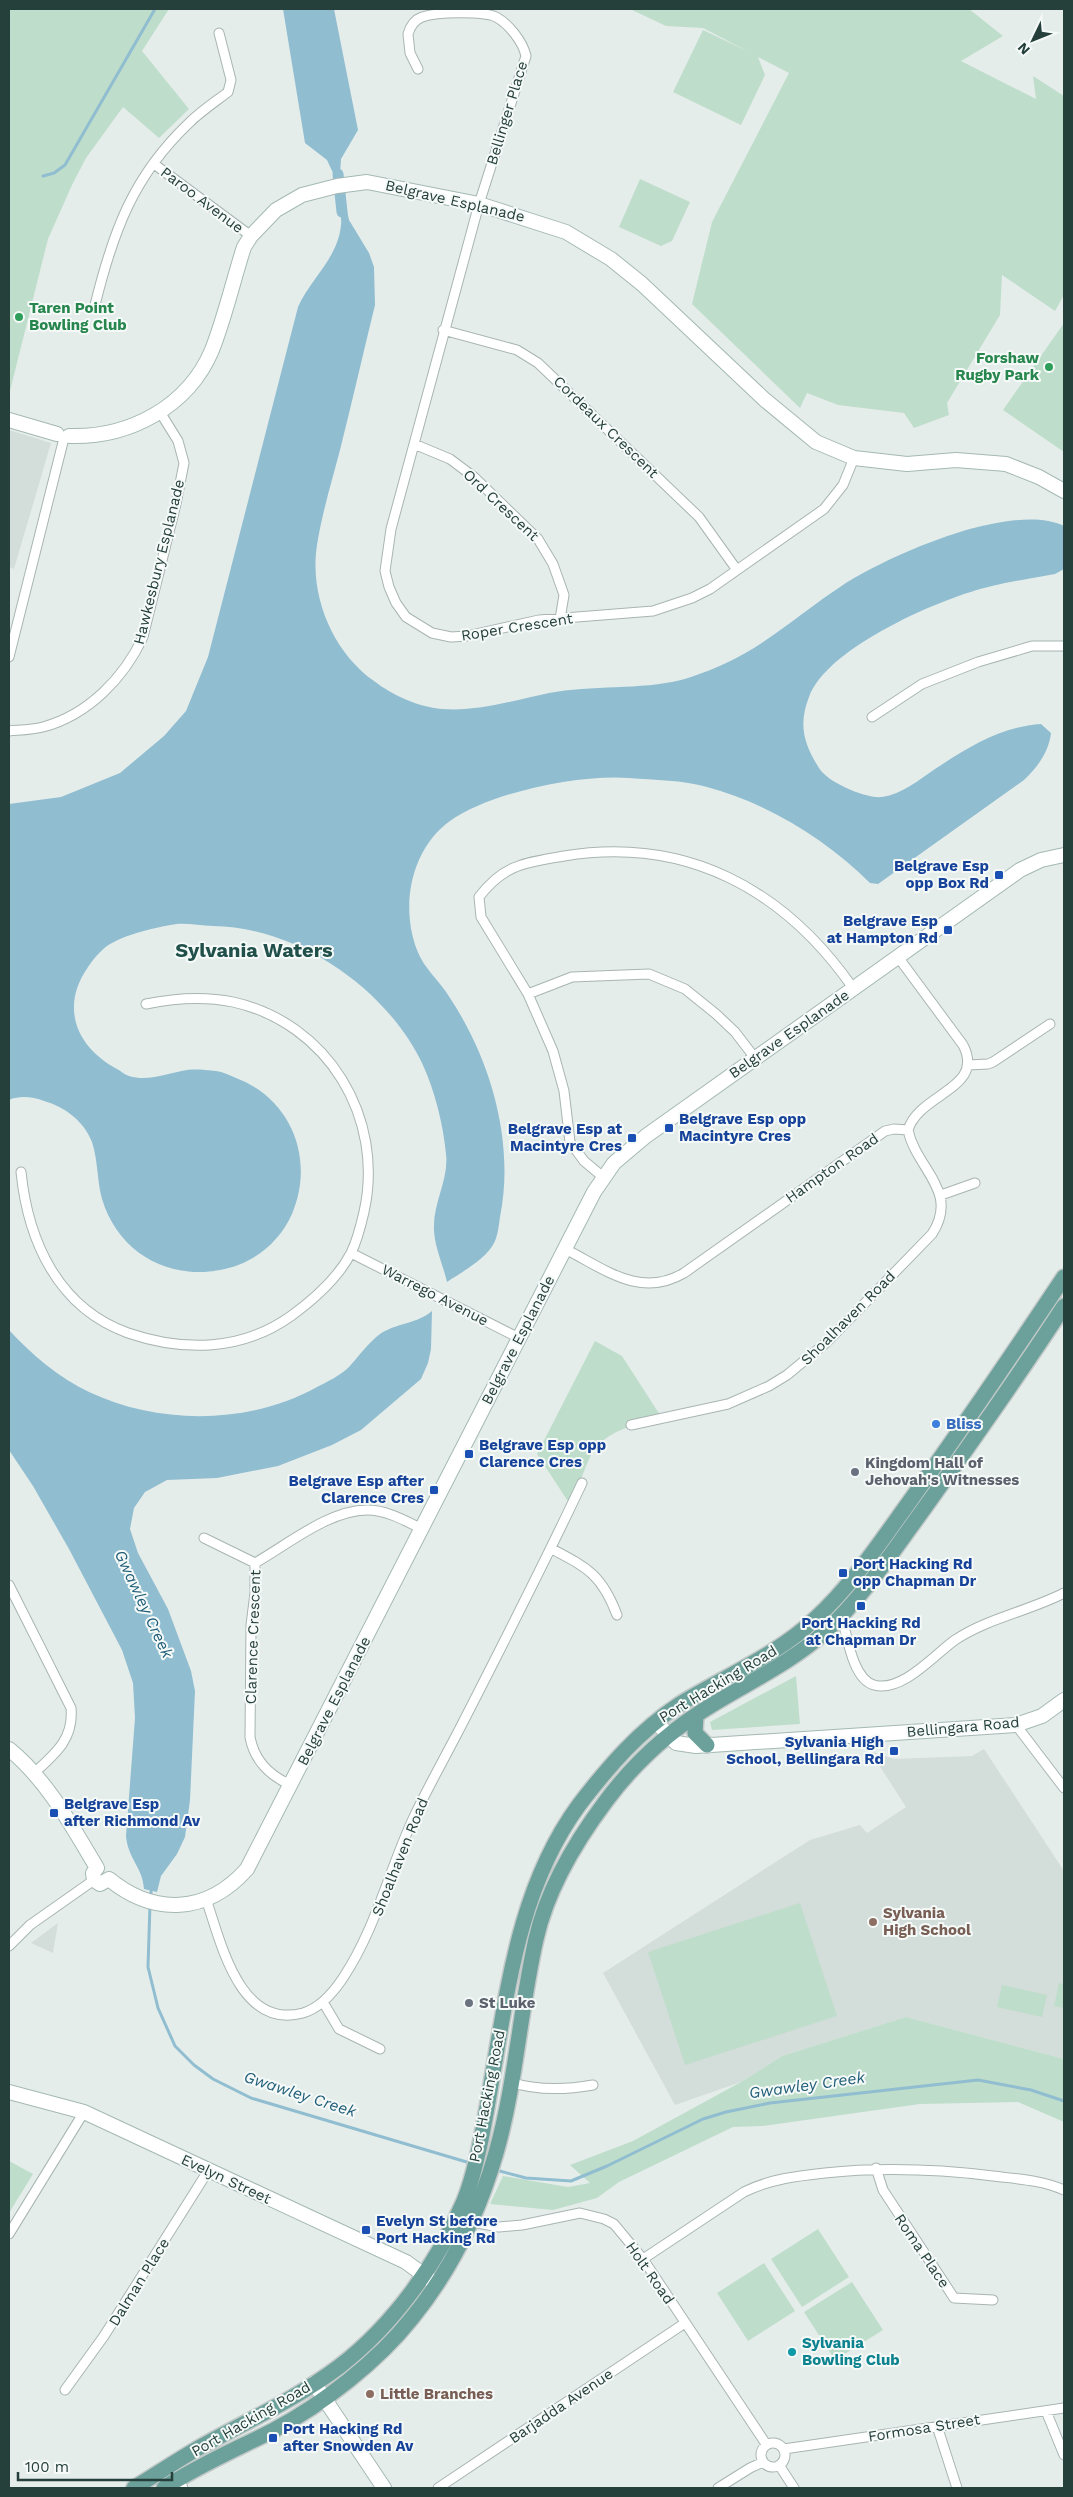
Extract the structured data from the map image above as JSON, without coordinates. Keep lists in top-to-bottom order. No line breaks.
{"streets":{"main road":["Port Hacking Road"],"street":["Bellinger Place","Paroo Avenue","Belgrave Esplanade","Cordeaux Crescent","Ord Crescent","Hawkesbury Esplanade","Roper Crescent","Hampton Road","Warrego Avenue","Shoalhaven Road","Clarence Crescent","Bellingara Road","Evelyn Street","Roma Place","Holt Road","Dalman Place","Barjadda Avenue","Formosa Street"]},"crossings":[["Bellinger Place","Belgrave Esplanade"],["Bellinger Place","Roper Crescent"],["Paroo Avenue","Belgrave Esplanade"],["Belgrave Esplanade","Hawkesbury Esplanade"],["Belgrave Esplanade","Roper Crescent"],["Belgrave Esplanade","Hampton Road"],["Belgrave Esplanade","Warrego Avenue"],["Belgrave Esplanade","Shoalhaven Road"],["Belgrave Esplanade","Clarence Crescent"],["Cordeaux Crescent","Roper Crescent"],["Ord Crescent","Roper Crescent"],["Port Hacking Road","Bellingara Road"],["Port Hacking Road","Evelyn Street"],["Port Hacking Road","Holt Road"],["Evelyn Street","Dalman Place"],["Holt Road","Barjadda Avenue"],["Holt Road","Formosa Street"]],"districts":["Sylvania Waters"],"water":["Gwawley Creek"],"places":{"other":["Taren Point Bowling Club","Forshaw Rugby Park","Bliss","Kingdom Hall of Jehovah's Witnesses","Sylvania High School","St Luke","Sylvania Bowling Club","Little Branches"],"transit":["Belgrave Esp opp Box Rd","Belgrave Esp at Hampton Rd","Belgrave Esp opp Macintyre Cres","Belgrave Esp at Macintyre Cres","Belgrave Esp opp Clarence Cres","Belgrave Esp after Clarence Cres","Port Hacking Rd opp Chapman Dr","Port Hacking Rd at Chapman Dr","Sylvania High School, Bellingara Rd","Belgrave Esp after Richmond Av","Evelyn St before Port Hacking Rd","Port Hacking Rd after Snowden Av"]},"scale_bar":"100 m","north":"bottom left"}
